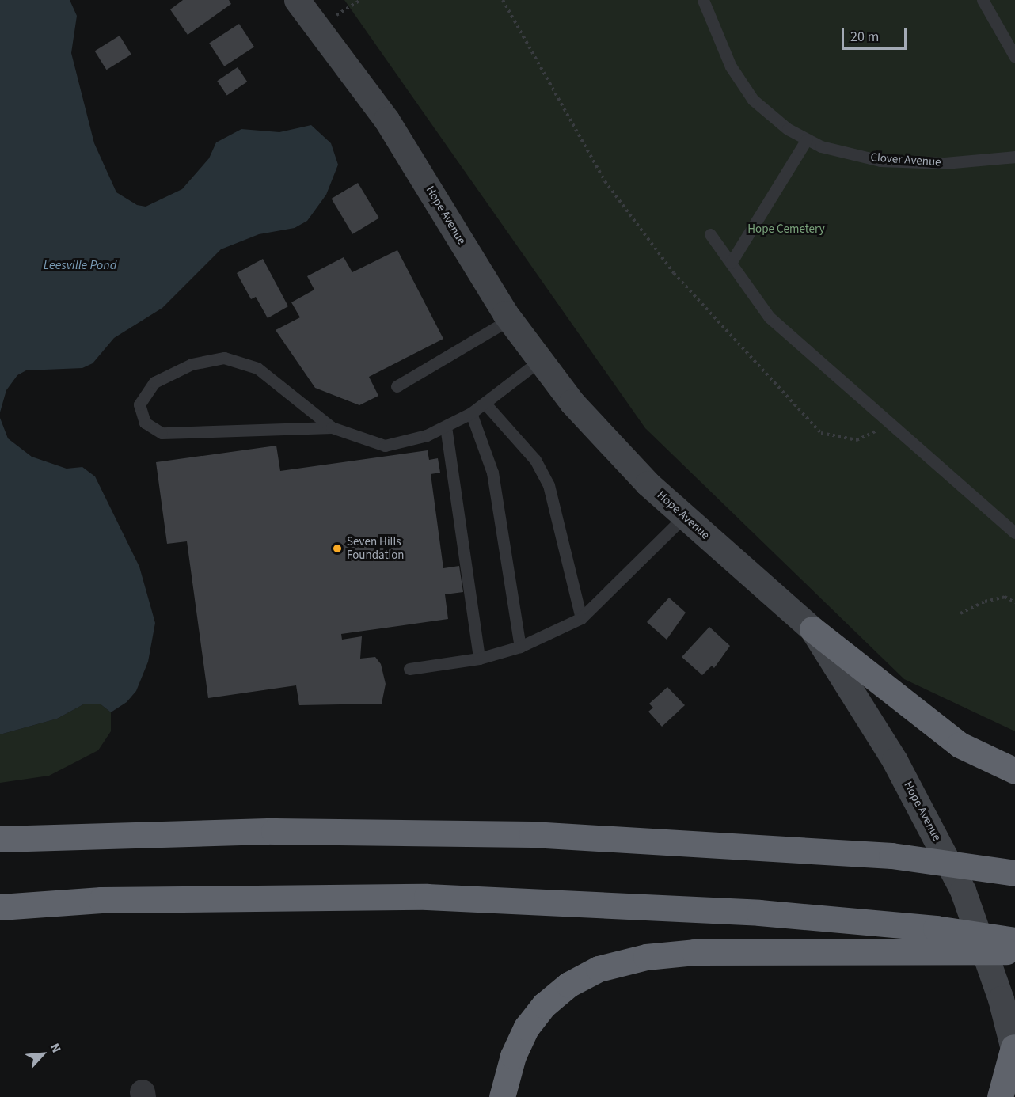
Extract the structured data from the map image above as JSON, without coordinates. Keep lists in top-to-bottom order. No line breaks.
{"streets":{"main road":["Hope Avenue"],"lane":["Clover Avenue"]},"water":["Leesville Pond"],"parks":["Hope Cemetery"],"places":["Seven Hills Foundation"],"scale_bar":"20 m","north":"top right"}
